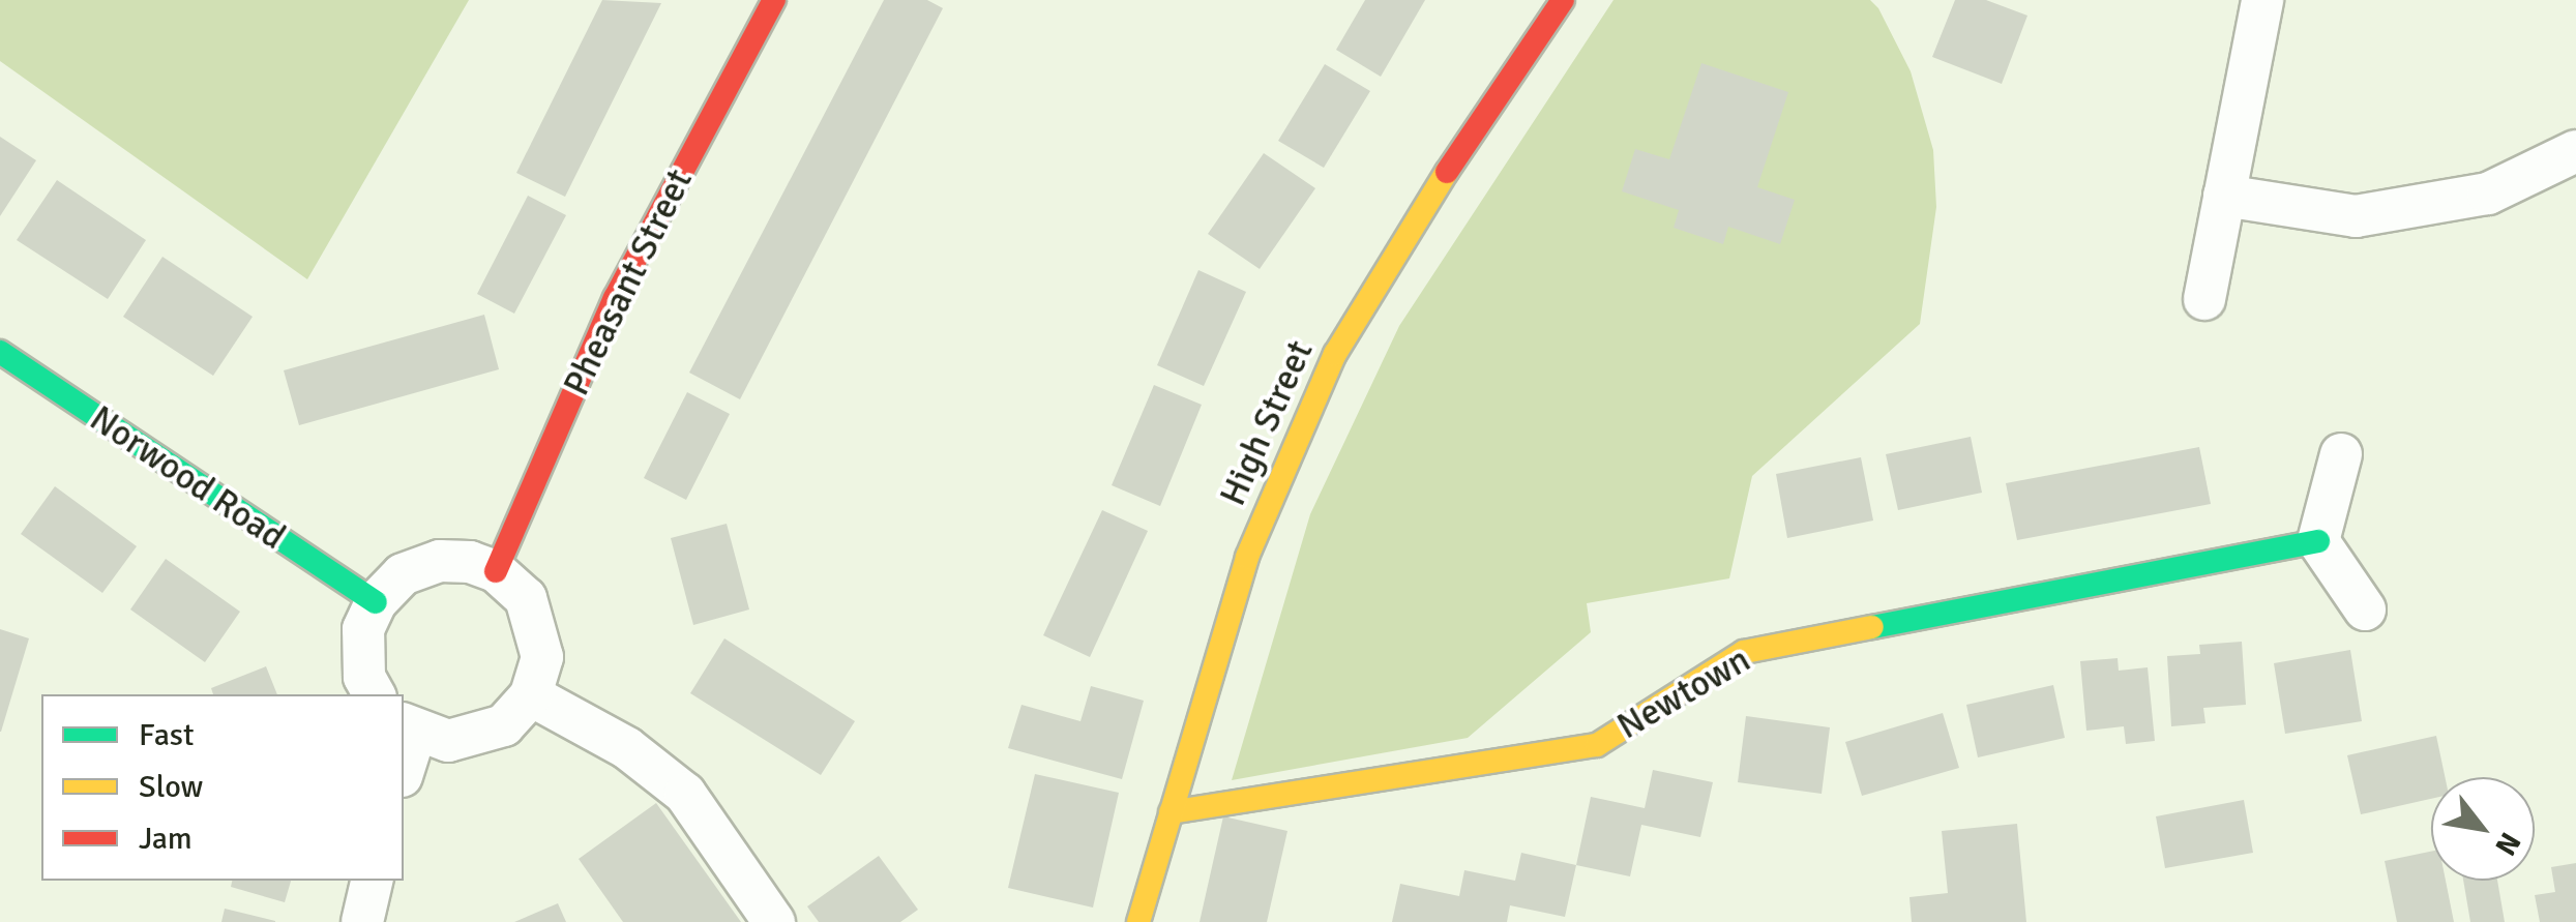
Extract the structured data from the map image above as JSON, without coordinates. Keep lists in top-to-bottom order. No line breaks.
{"streets":{"street":["Pheasant Street","High Street","Norwood Road","Newtown"]},"crossings":[["High Street","Newtown"]],"legend":["Fast","Slow","Jam"],"north":"bottom right"}
